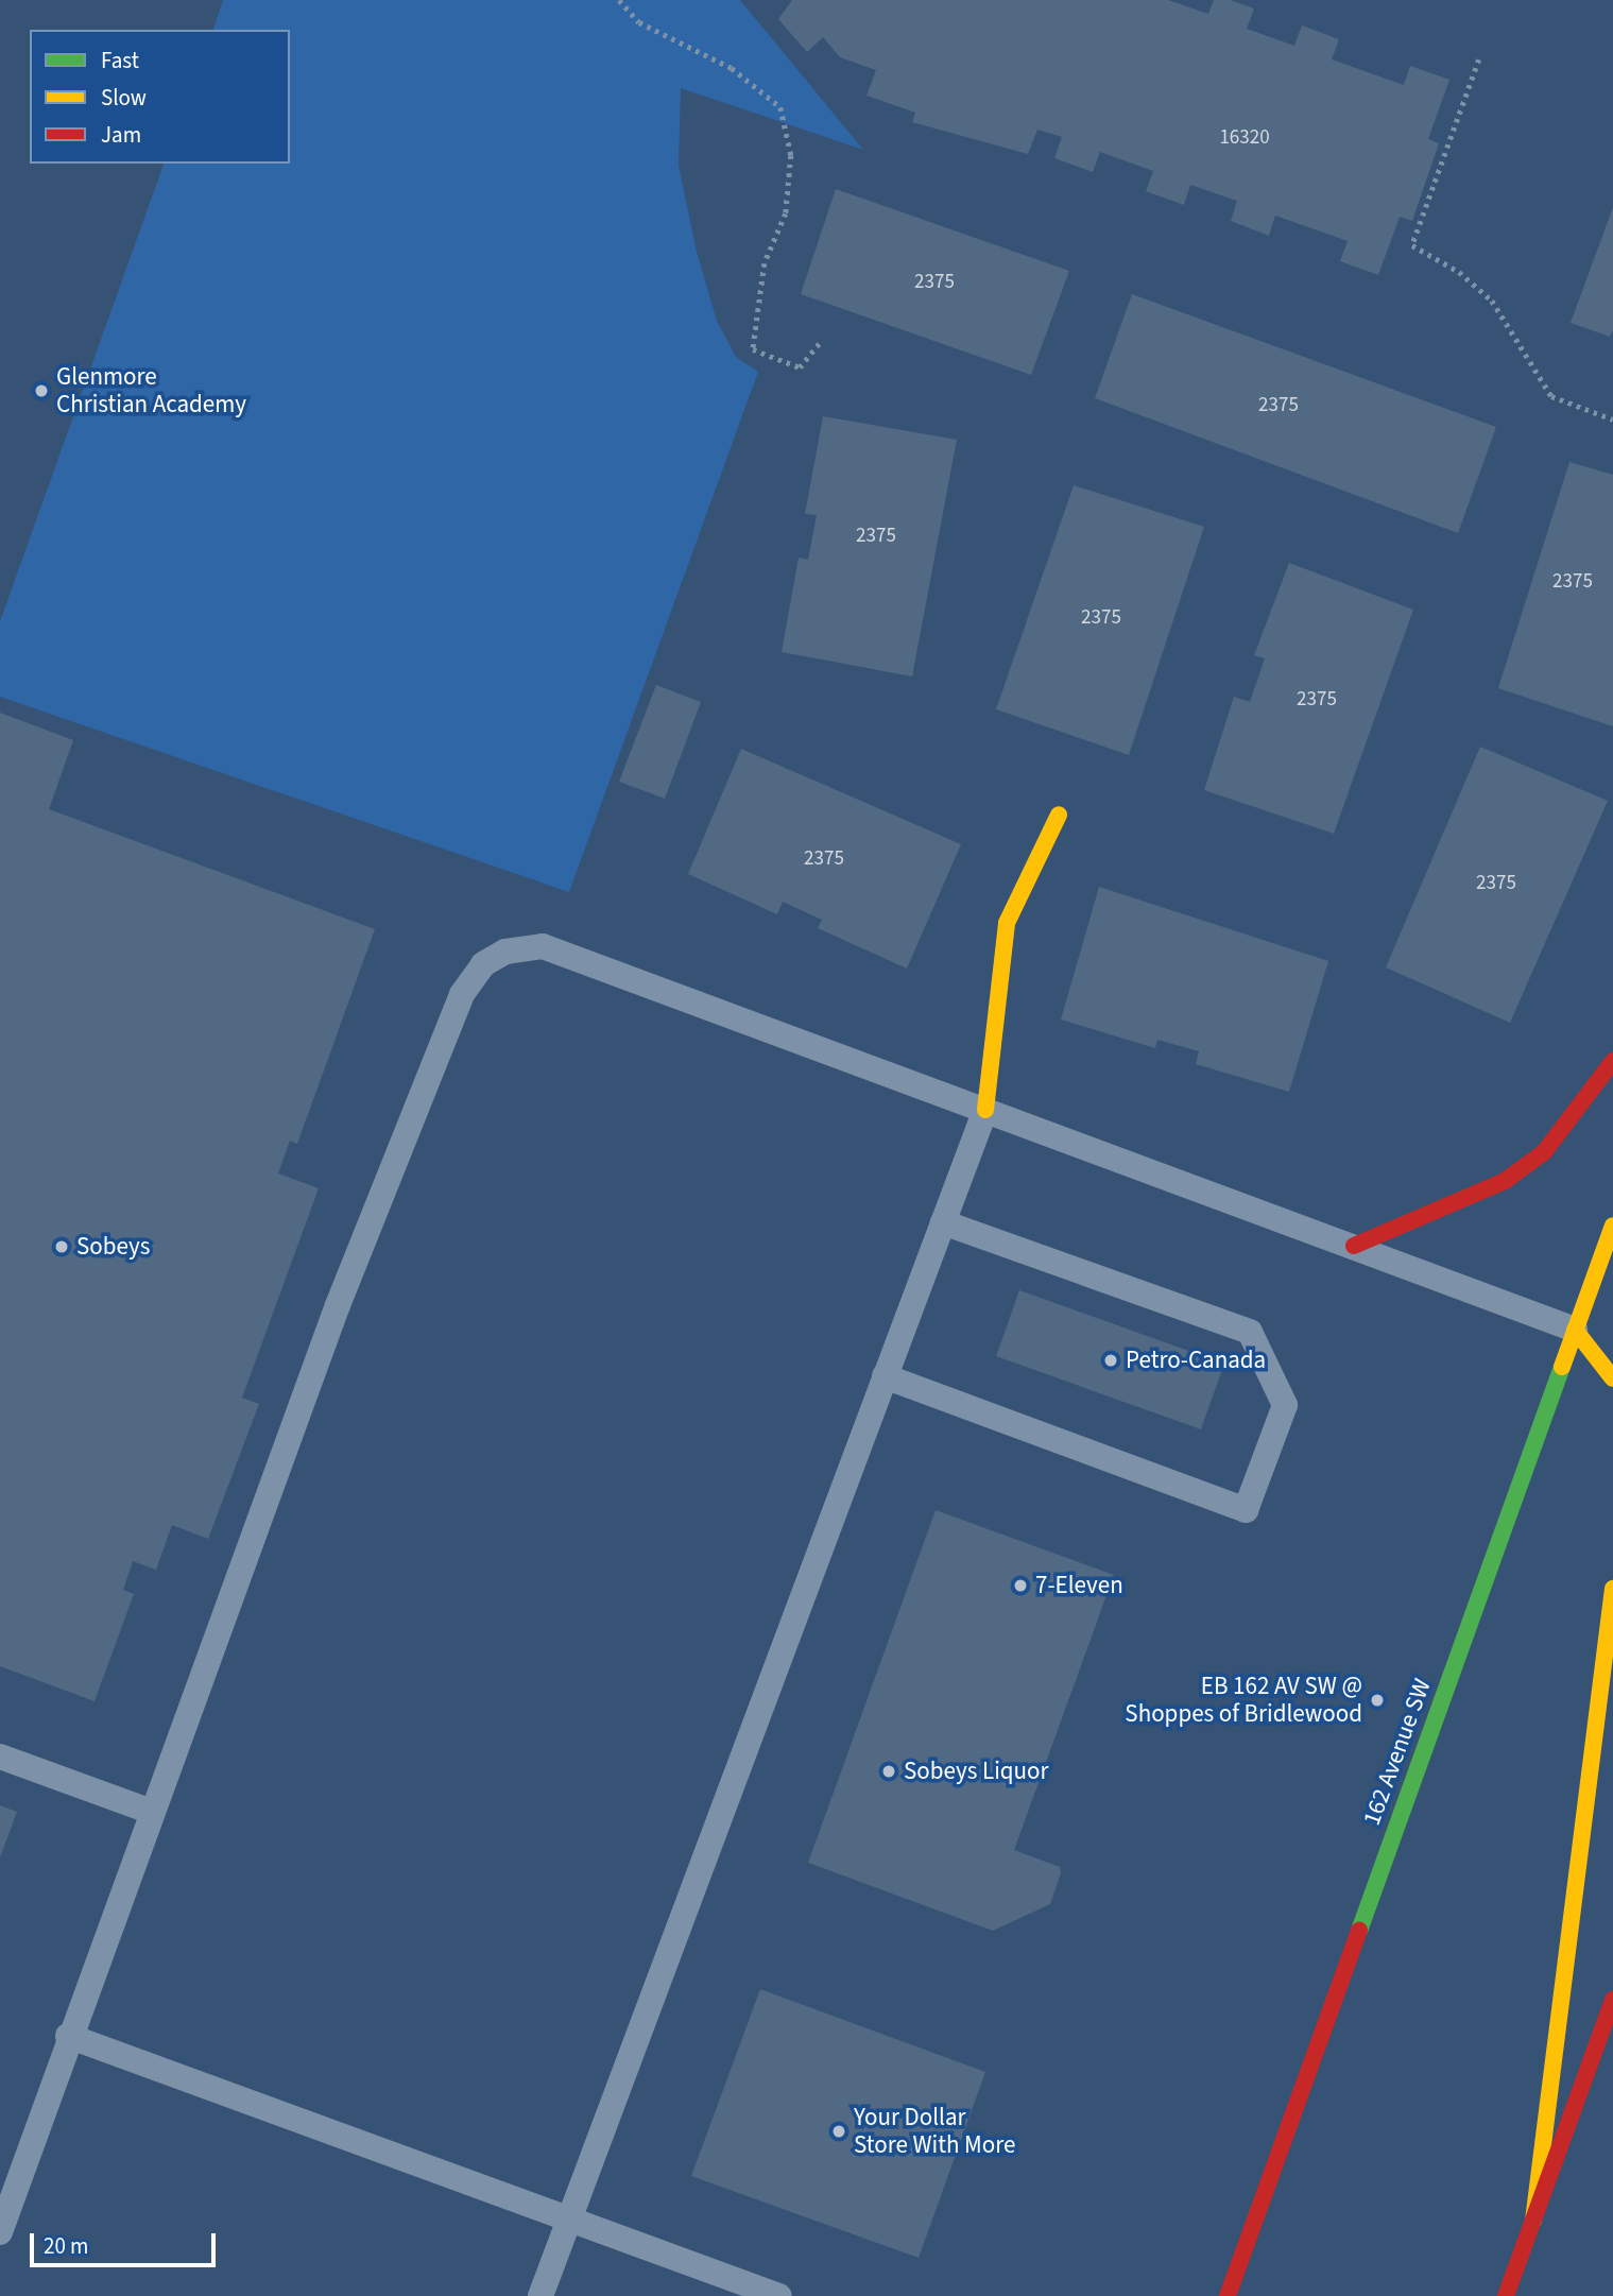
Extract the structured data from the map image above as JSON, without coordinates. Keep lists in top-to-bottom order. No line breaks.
{"streets":{"main road":["162 Avenue SW"]},"places":["Glenmore Christian Academy","Sobeys","Petro-Canada","7-Eleven","EB 162 AV SW @ Shoppes of Bridlewood","Sobeys Liquor","Your Dollar Store With More"],"house_numbers":["16320","2375","2375","2375","2375","2375","2375","2375","2375"],"legend":["Fast","Slow","Jam"],"scale_bar":"20 m"}
